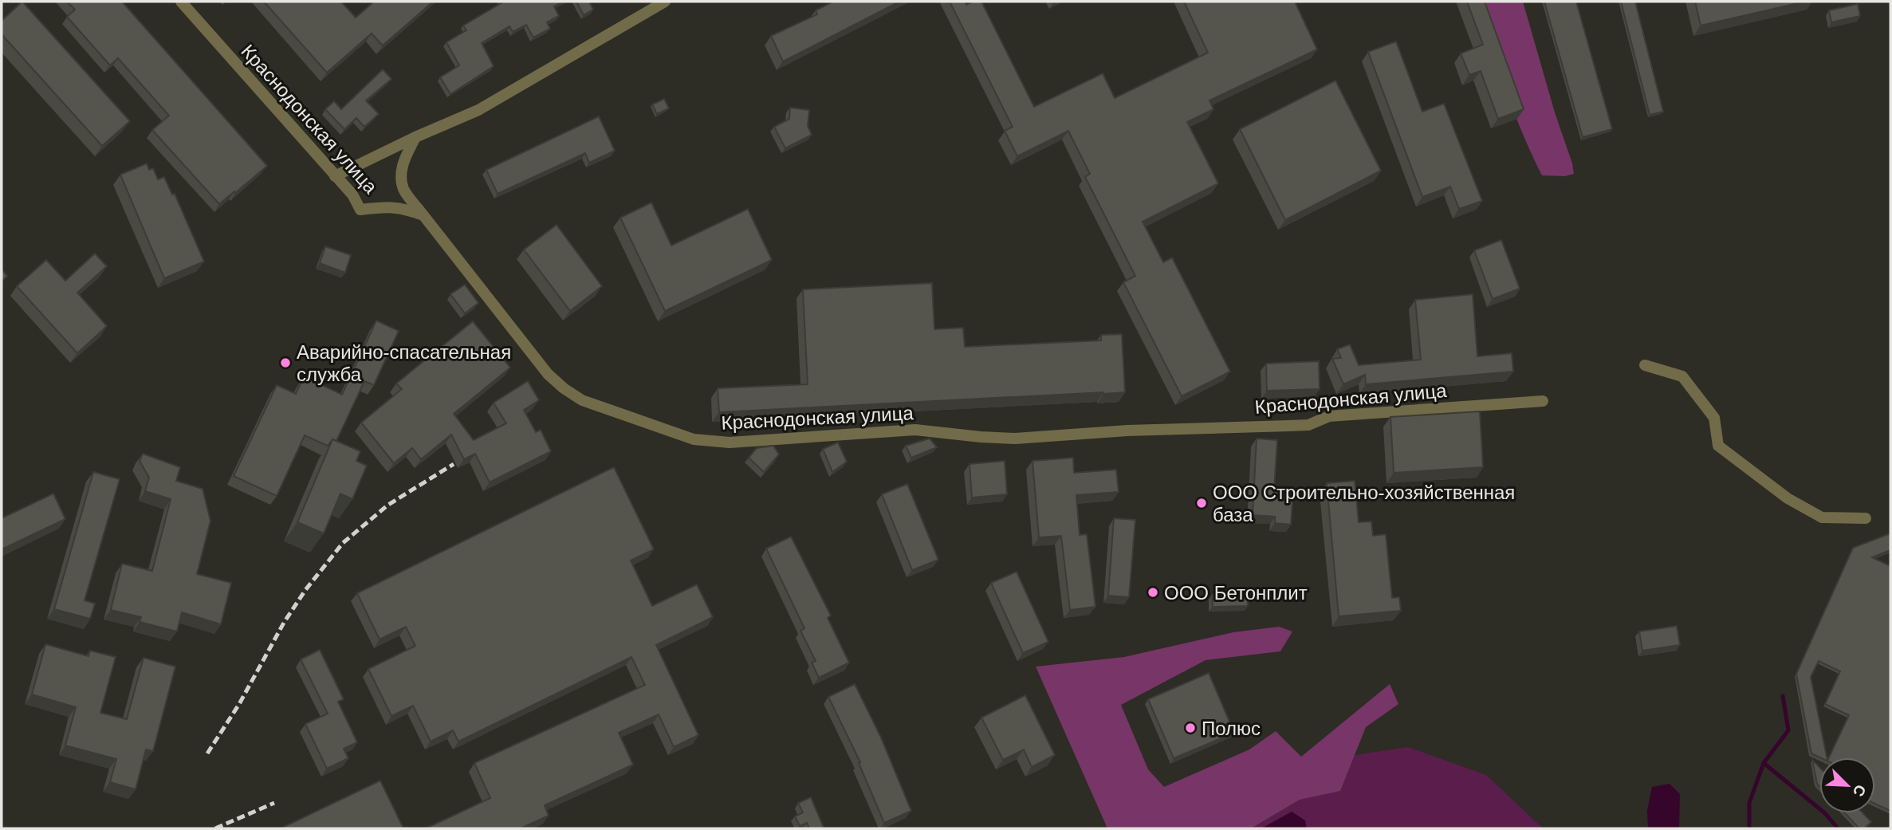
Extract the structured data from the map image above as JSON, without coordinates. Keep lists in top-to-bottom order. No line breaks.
{"streets":{"street":["Краснодонская улица"]},"places":["Аварийно-спасательная служба","ООО Строительно-хозяйственная база","ООО Бетонплит","Полюс"],"north":"bottom right"}
